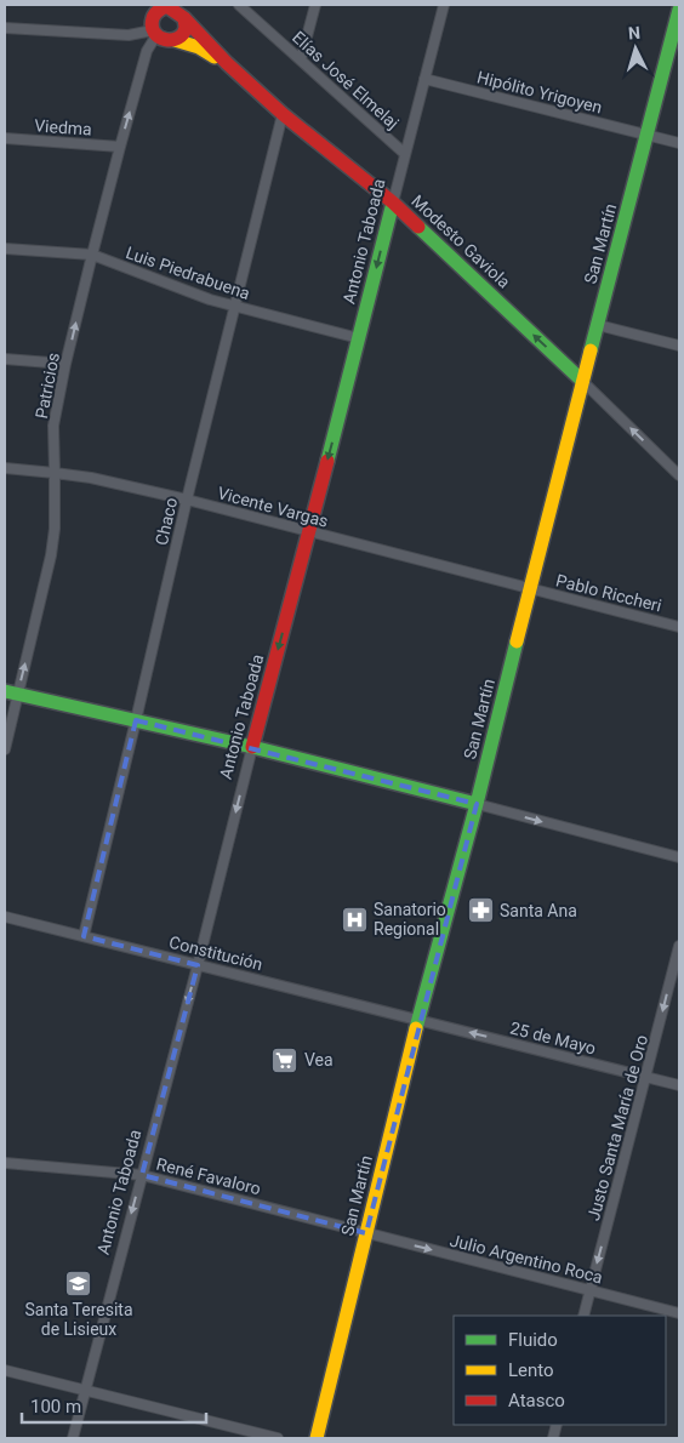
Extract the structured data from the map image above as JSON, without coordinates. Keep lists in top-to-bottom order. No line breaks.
{"streets":{"street":["Elías José Elmelaj","Hipólito Yrigoyen","Viedma","Antonio Taboada","Modesto Gaviola","San Martín","Luis Piedrabuena","Patricios","Vicente Vargas","Chaco","Pablo Riccheri","Constitución","25 de Mayo","Justo Santa María de Oro","René Favaloro","Julio Argentino Roca"]},"crossings":[["Elías José Elmelaj","Antonio Taboada"],["Hipólito Yrigoyen","Antonio Taboada"],["Hipólito Yrigoyen","San Martín"],["Viedma","Patricios"],["Antonio Taboada","Modesto Gaviola"],["Antonio Taboada","Luis Piedrabuena"],["Antonio Taboada","Vicente Vargas"],["Antonio Taboada","Constitución"],["Antonio Taboada","René Favaloro"],["Modesto Gaviola","San Martín"],["Modesto Gaviola","Patricios"],["Modesto Gaviola","Chaco"],["San Martín","Vicente Vargas"],["San Martín","Pablo Riccheri"],["San Martín","Constitución"],["San Martín","25 de Mayo"],["San Martín","René Favaloro"],["San Martín","Julio Argentino Roca"],["Luis Piedrabuena","Patricios"],["Luis Piedrabuena","Chaco"],["Patricios","Vicente Vargas"],["Vicente Vargas","Chaco"],["Vicente Vargas","Pablo Riccheri"],["Chaco","Constitución"],["Constitución","25 de Mayo"],["25 de Mayo","Justo Santa María de Oro"],["Justo Santa María de Oro","Julio Argentino Roca"],["René Favaloro","Julio Argentino Roca"]],"one_way":["Antonio Taboada","Modesto Gaviola","Patricios","25 de Mayo","Justo Santa María de Oro","Julio Argentino Roca"],"places":{"pharmacy":["Santa Ana"],"hospital":["Sanatorio Regional"],"supermarket":["Vea"],"school or university":["Santa Teresita de Lisieux"]},"legend":["Fluido","Lento","Atasco"],"scale_bar":"100 m","north":"top"}
